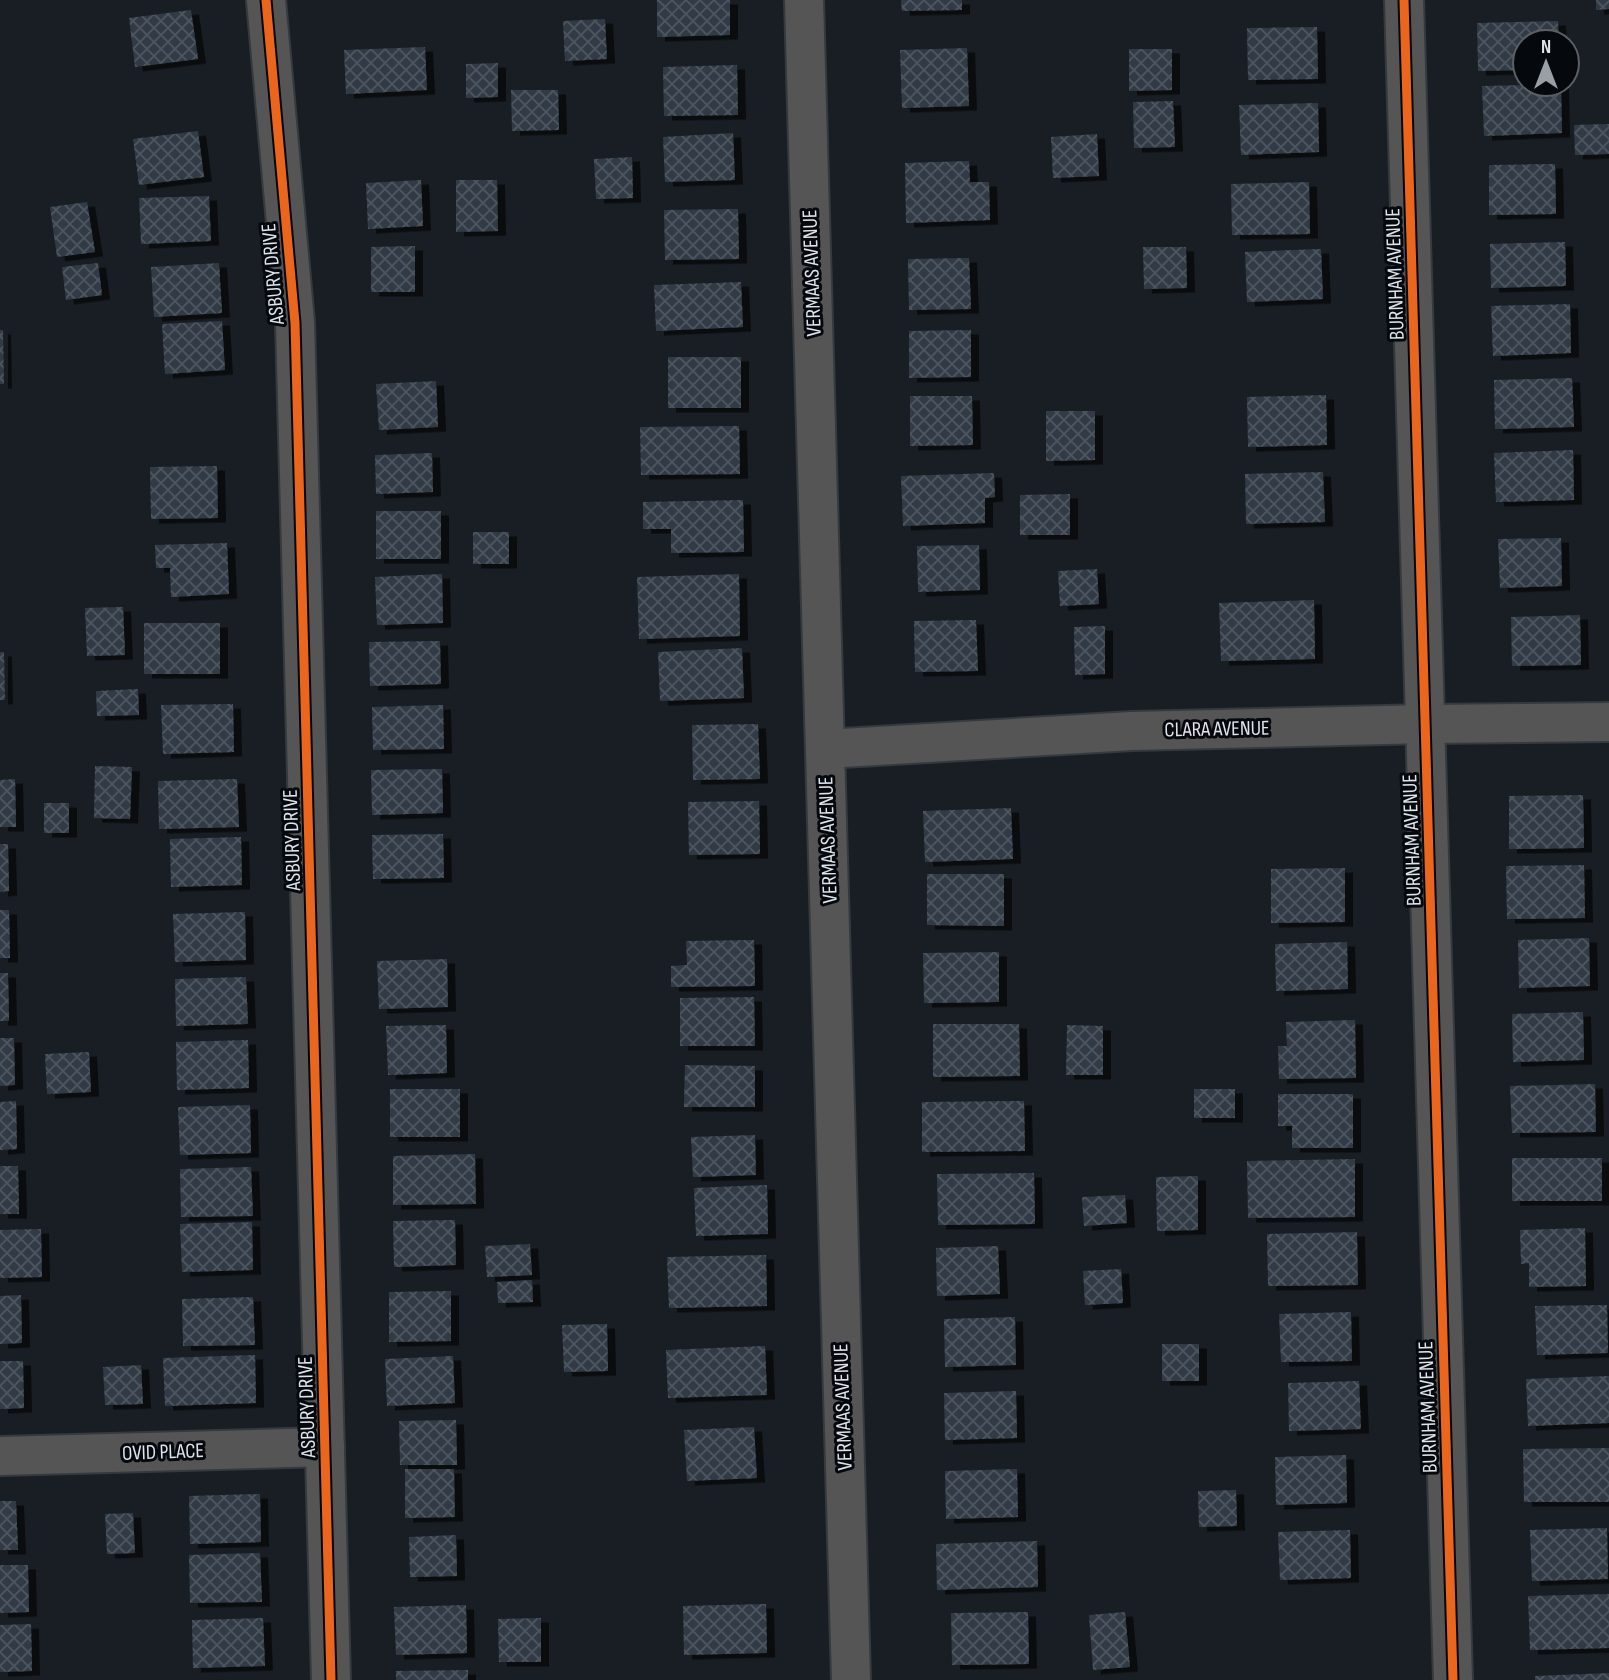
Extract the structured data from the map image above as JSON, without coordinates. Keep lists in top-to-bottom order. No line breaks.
{"streets":{"street":["VERMAAS AVENUE","ASBURY DRIVE","BURNHAM AVENUE","CLARA AVENUE","OVID PLACE"]},"crossings":[["VERMAAS AVENUE","CLARA AVENUE"],["ASBURY DRIVE","OVID PLACE"],["BURNHAM AVENUE","CLARA AVENUE"]],"north":"top"}
